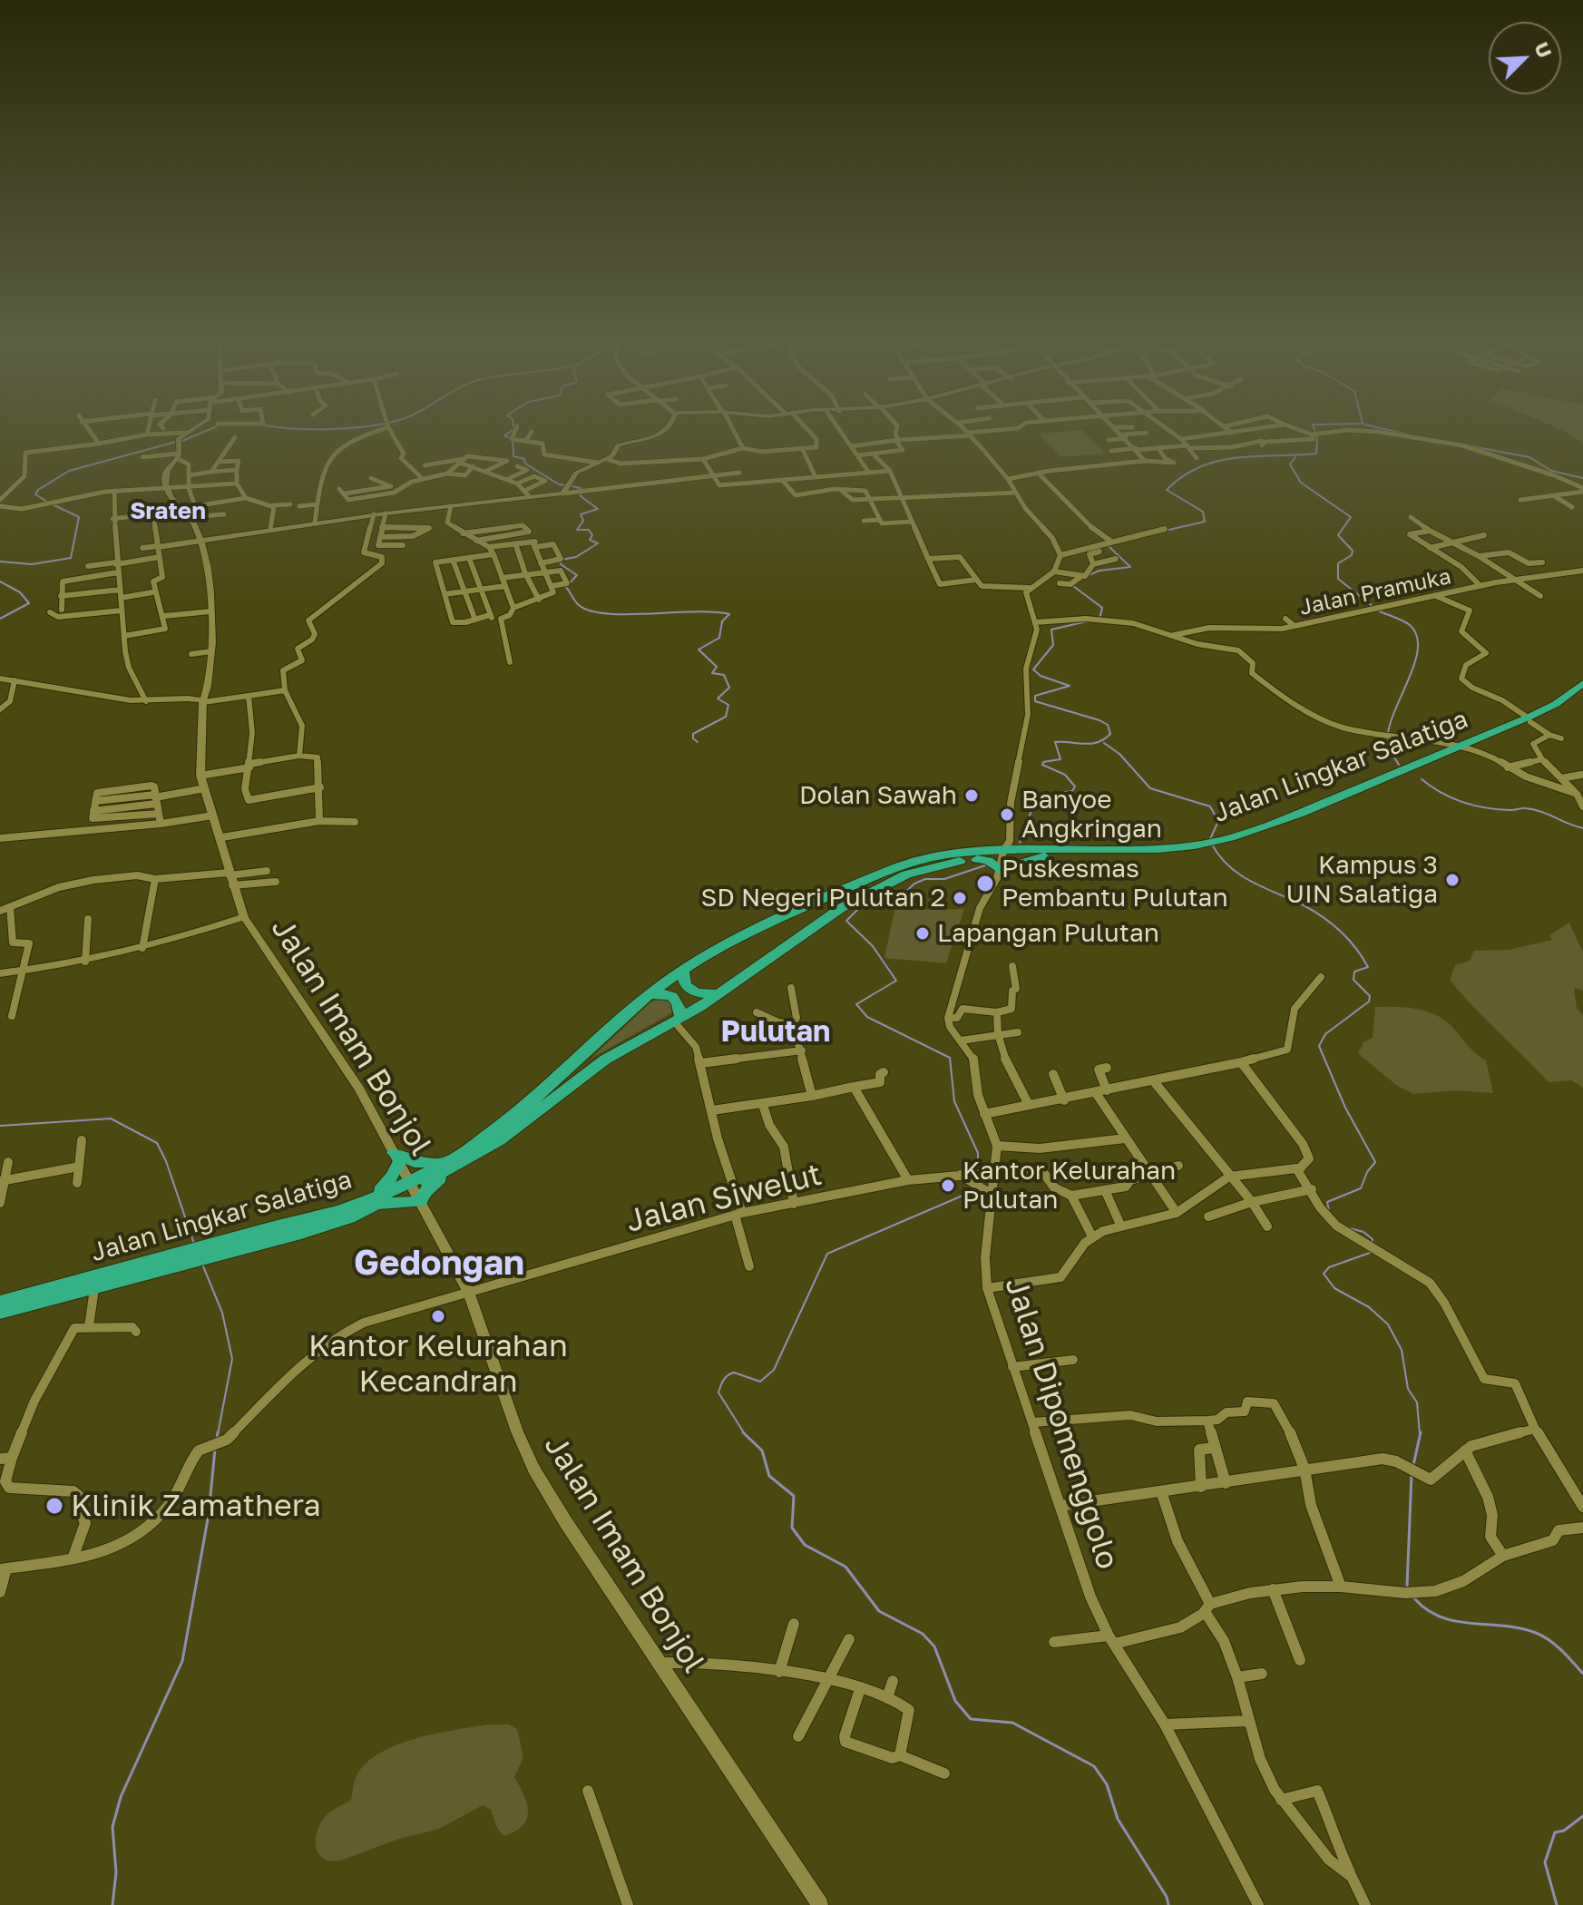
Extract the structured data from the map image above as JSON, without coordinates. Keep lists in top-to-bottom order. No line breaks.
{"streets":{"highway":["Jalan Lingkar Salatiga"],"street":["Jalan Pramuka","Jalan Imam Bonjol","Jalan Siwelut","Jalan Dipomenggolo"]},"crossings":[["Jalan Lingkar Salatiga","Jalan Imam Bonjol"],["Jalan Imam Bonjol","Jalan Siwelut"],["Jalan Siwelut","Jalan Dipomenggolo"]],"districts":["Sraten","Pulutan","Gedongan"],"places":["Dolan Sawah","Banyoe Angkringan","Kampus 3 UIN Salatiga","Puskesmas Pembantu Pulutan","SD Negeri Pulutan 2","Lapangan Pulutan","Kantor Kelurahan Pulutan","Kantor Kelurahan Kecandran","Klinik Zamathera"],"north":"top right"}
